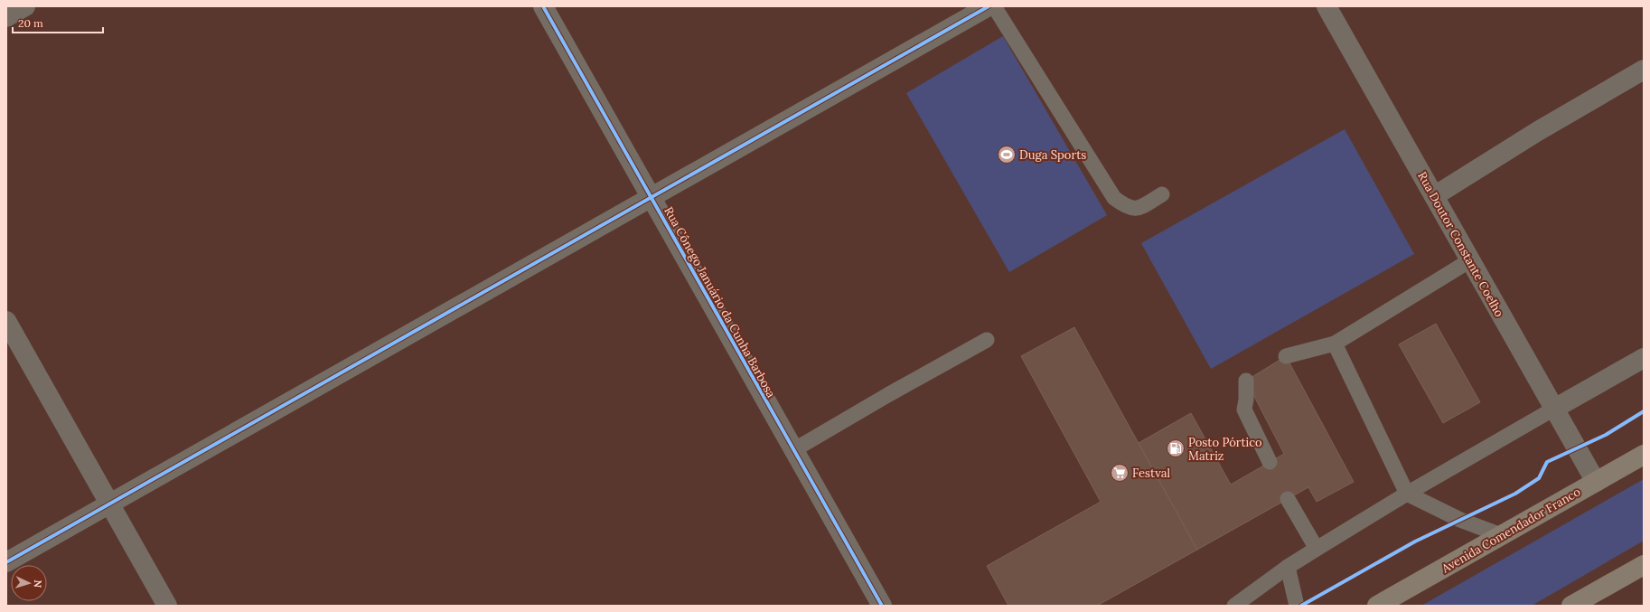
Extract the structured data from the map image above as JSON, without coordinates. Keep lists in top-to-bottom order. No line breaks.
{"streets":{"highway":["Avenida Comendador Franco"],"street":["Rua Doutor Constante Coelho","Rua Cônego Januário da Cunha Barbosa"]},"crossings":[["Rua Doutor Constante Coelho","Avenida Comendador Franco"]],"places":{"sports":["Duga Sports"],"fuel station":["Posto Pórtico Matriz"],"supermarket":["Festval"]},"scale_bar":"20 m","north":"right"}
